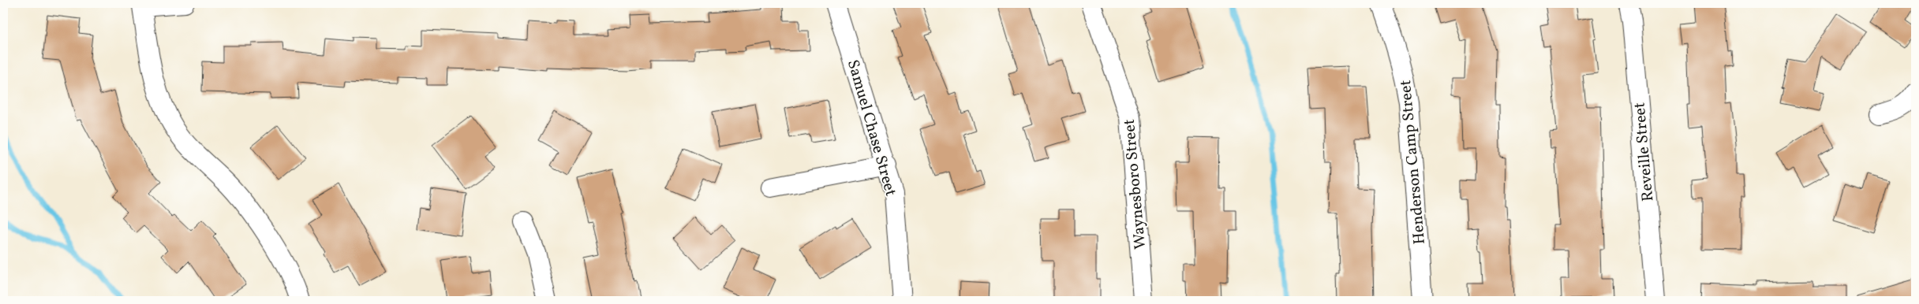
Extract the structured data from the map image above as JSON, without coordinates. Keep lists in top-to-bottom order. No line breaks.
{"streets":{"street":["Samuel Chase Street","Reveille Street","Henderson Camp Street","Waynesboro Street"]}}
